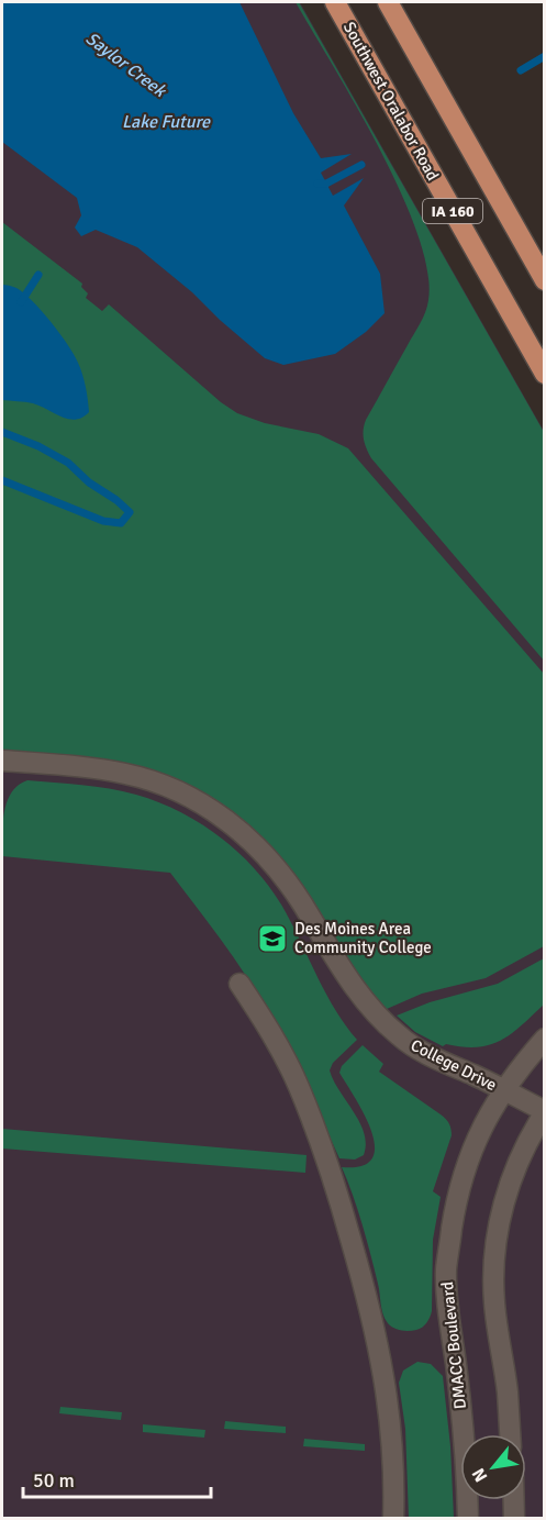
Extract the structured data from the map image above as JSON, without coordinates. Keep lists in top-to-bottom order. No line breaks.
{"streets":{"main road":["Southwest Oralabor Road","IA 160"],"street":["College Drive","DMACC Boulevard"]},"crossings":[["College Drive","DMACC Boulevard"]],"water":["Saylor Creek","Lake Future"],"places":{"school or university":["Des Moines Area Community College"]},"scale_bar":"50 m","north":"bottom left"}
